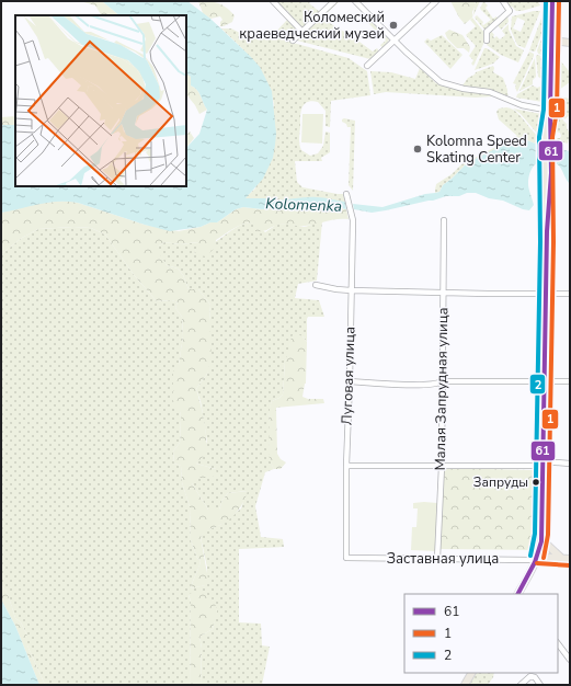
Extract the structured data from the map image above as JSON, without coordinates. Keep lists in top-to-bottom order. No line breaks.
{"streets":{"street":["Луговая улица","Малая Запрудная улица","Заставная улица"]},"crossings":[["Луговая улица","Заставная улица"],["Малая Запрудная улица","Заставная улица"]],"water":["Kolomenka"],"places":["Коломеский краеведческий музей","Kolomna Speed Skating Center","Запруды"],"lines":["transit line 61","transit line 1","transit line 2"],"legend":["61","1","2"]}
